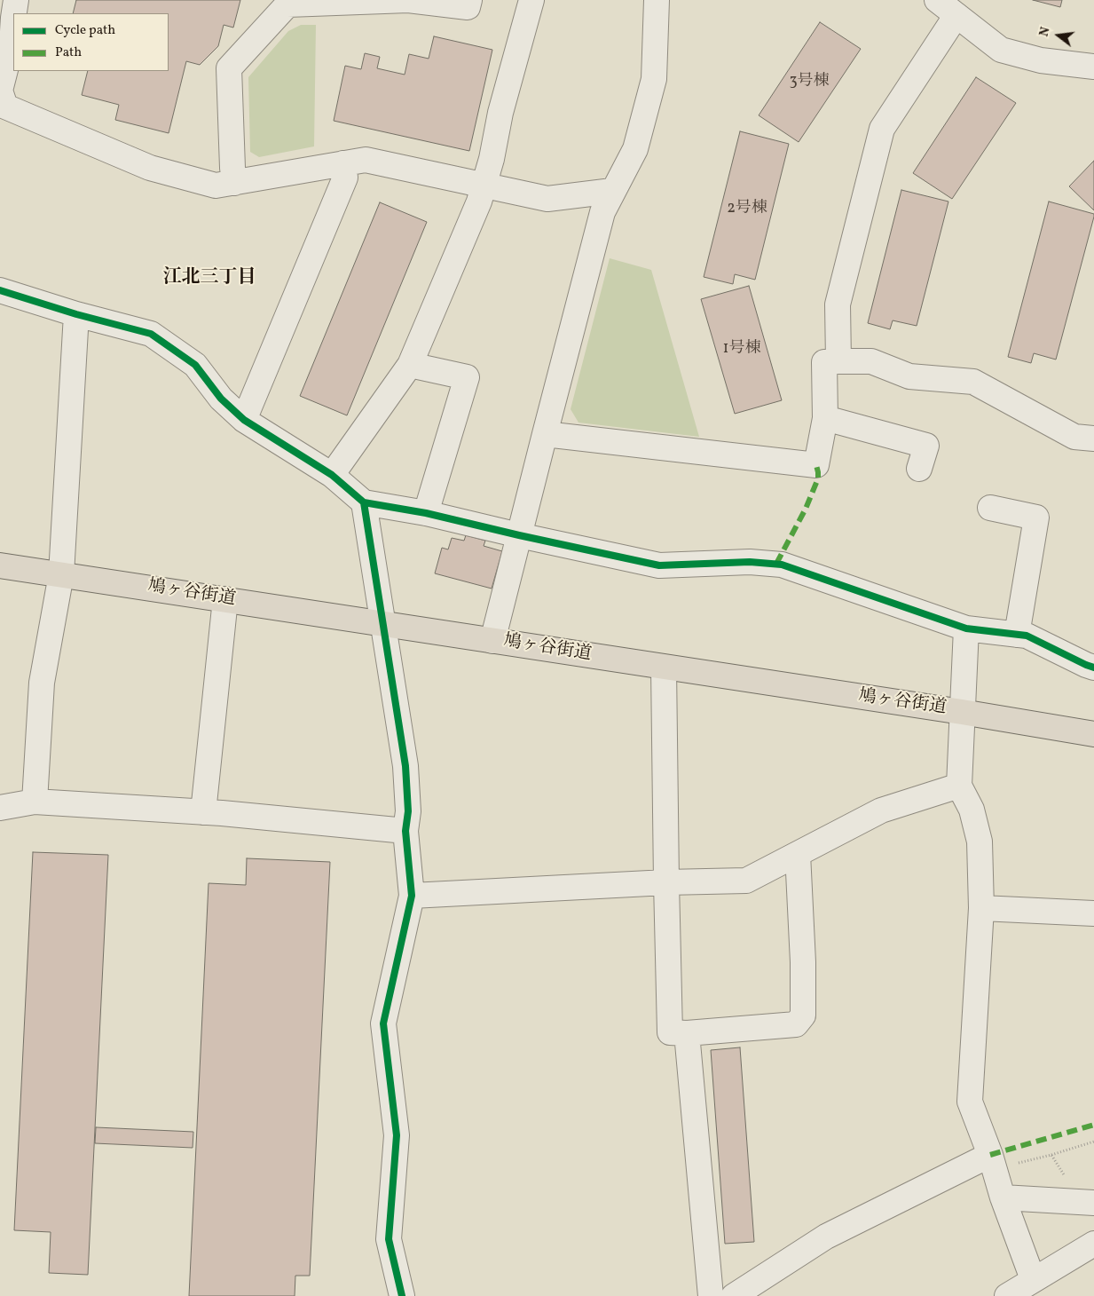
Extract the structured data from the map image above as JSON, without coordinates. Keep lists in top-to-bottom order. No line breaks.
{"streets":{"main road":["鳩ヶ谷街道"]},"districts":["江北三丁目"],"house_numbers":["3号棟","2号棟","1号棟"],"legend":["Cycle path","Path"],"north":"left"}
